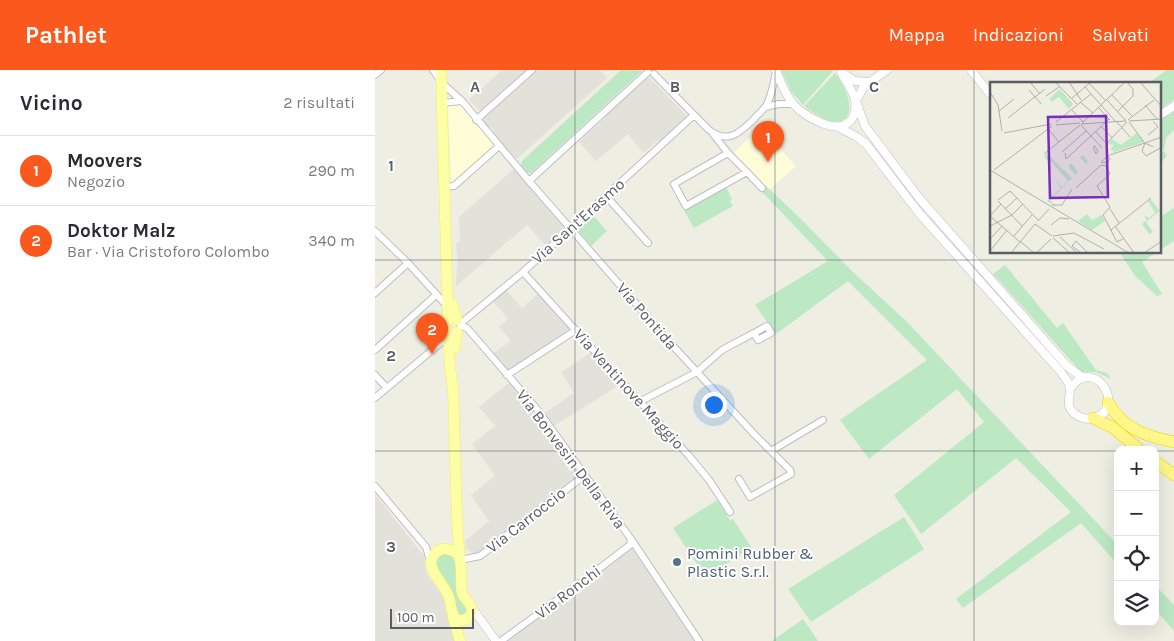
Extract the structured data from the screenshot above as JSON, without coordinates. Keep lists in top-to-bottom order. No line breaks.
{"streets":{"street":["Via Sant'Erasmo","Via Pontida","Via Ventinove Maggio","Via Bonvesin Della Riva","Via Carroccio","Via Ronchi"]},"crossings":[["Via Sant'Erasmo","Via Pontida"],["Via Sant'Erasmo","Via Ventinove Maggio"],["Via Sant'Erasmo","Via Bonvesin Della Riva"],["Via Bonvesin Della Riva","Via Carroccio"],["Via Bonvesin Della Riva","Via Ronchi"]],"places":["Pomini Rubber & Plastic S.r.l."],"scale_bar":"100 m","page":{"header":"Pathlet","nav":["Mappa","Indicazioni","Salvati"],"heading":["Vicino","2 risultati"],"pins":["1","2"],"list":[{"mark":"1","name":"Moovers","note":"Negozio","value":"290 m"},{"mark":"2","name":"Doktor Malz","note":"Bar · Via Cristoforo Colombo","value":"340 m"}],"map_buttons":["+","−"],"scale":"100 m"},"grid":{"columns":["A","B","C"],"rows":["1","2","3"]}}
